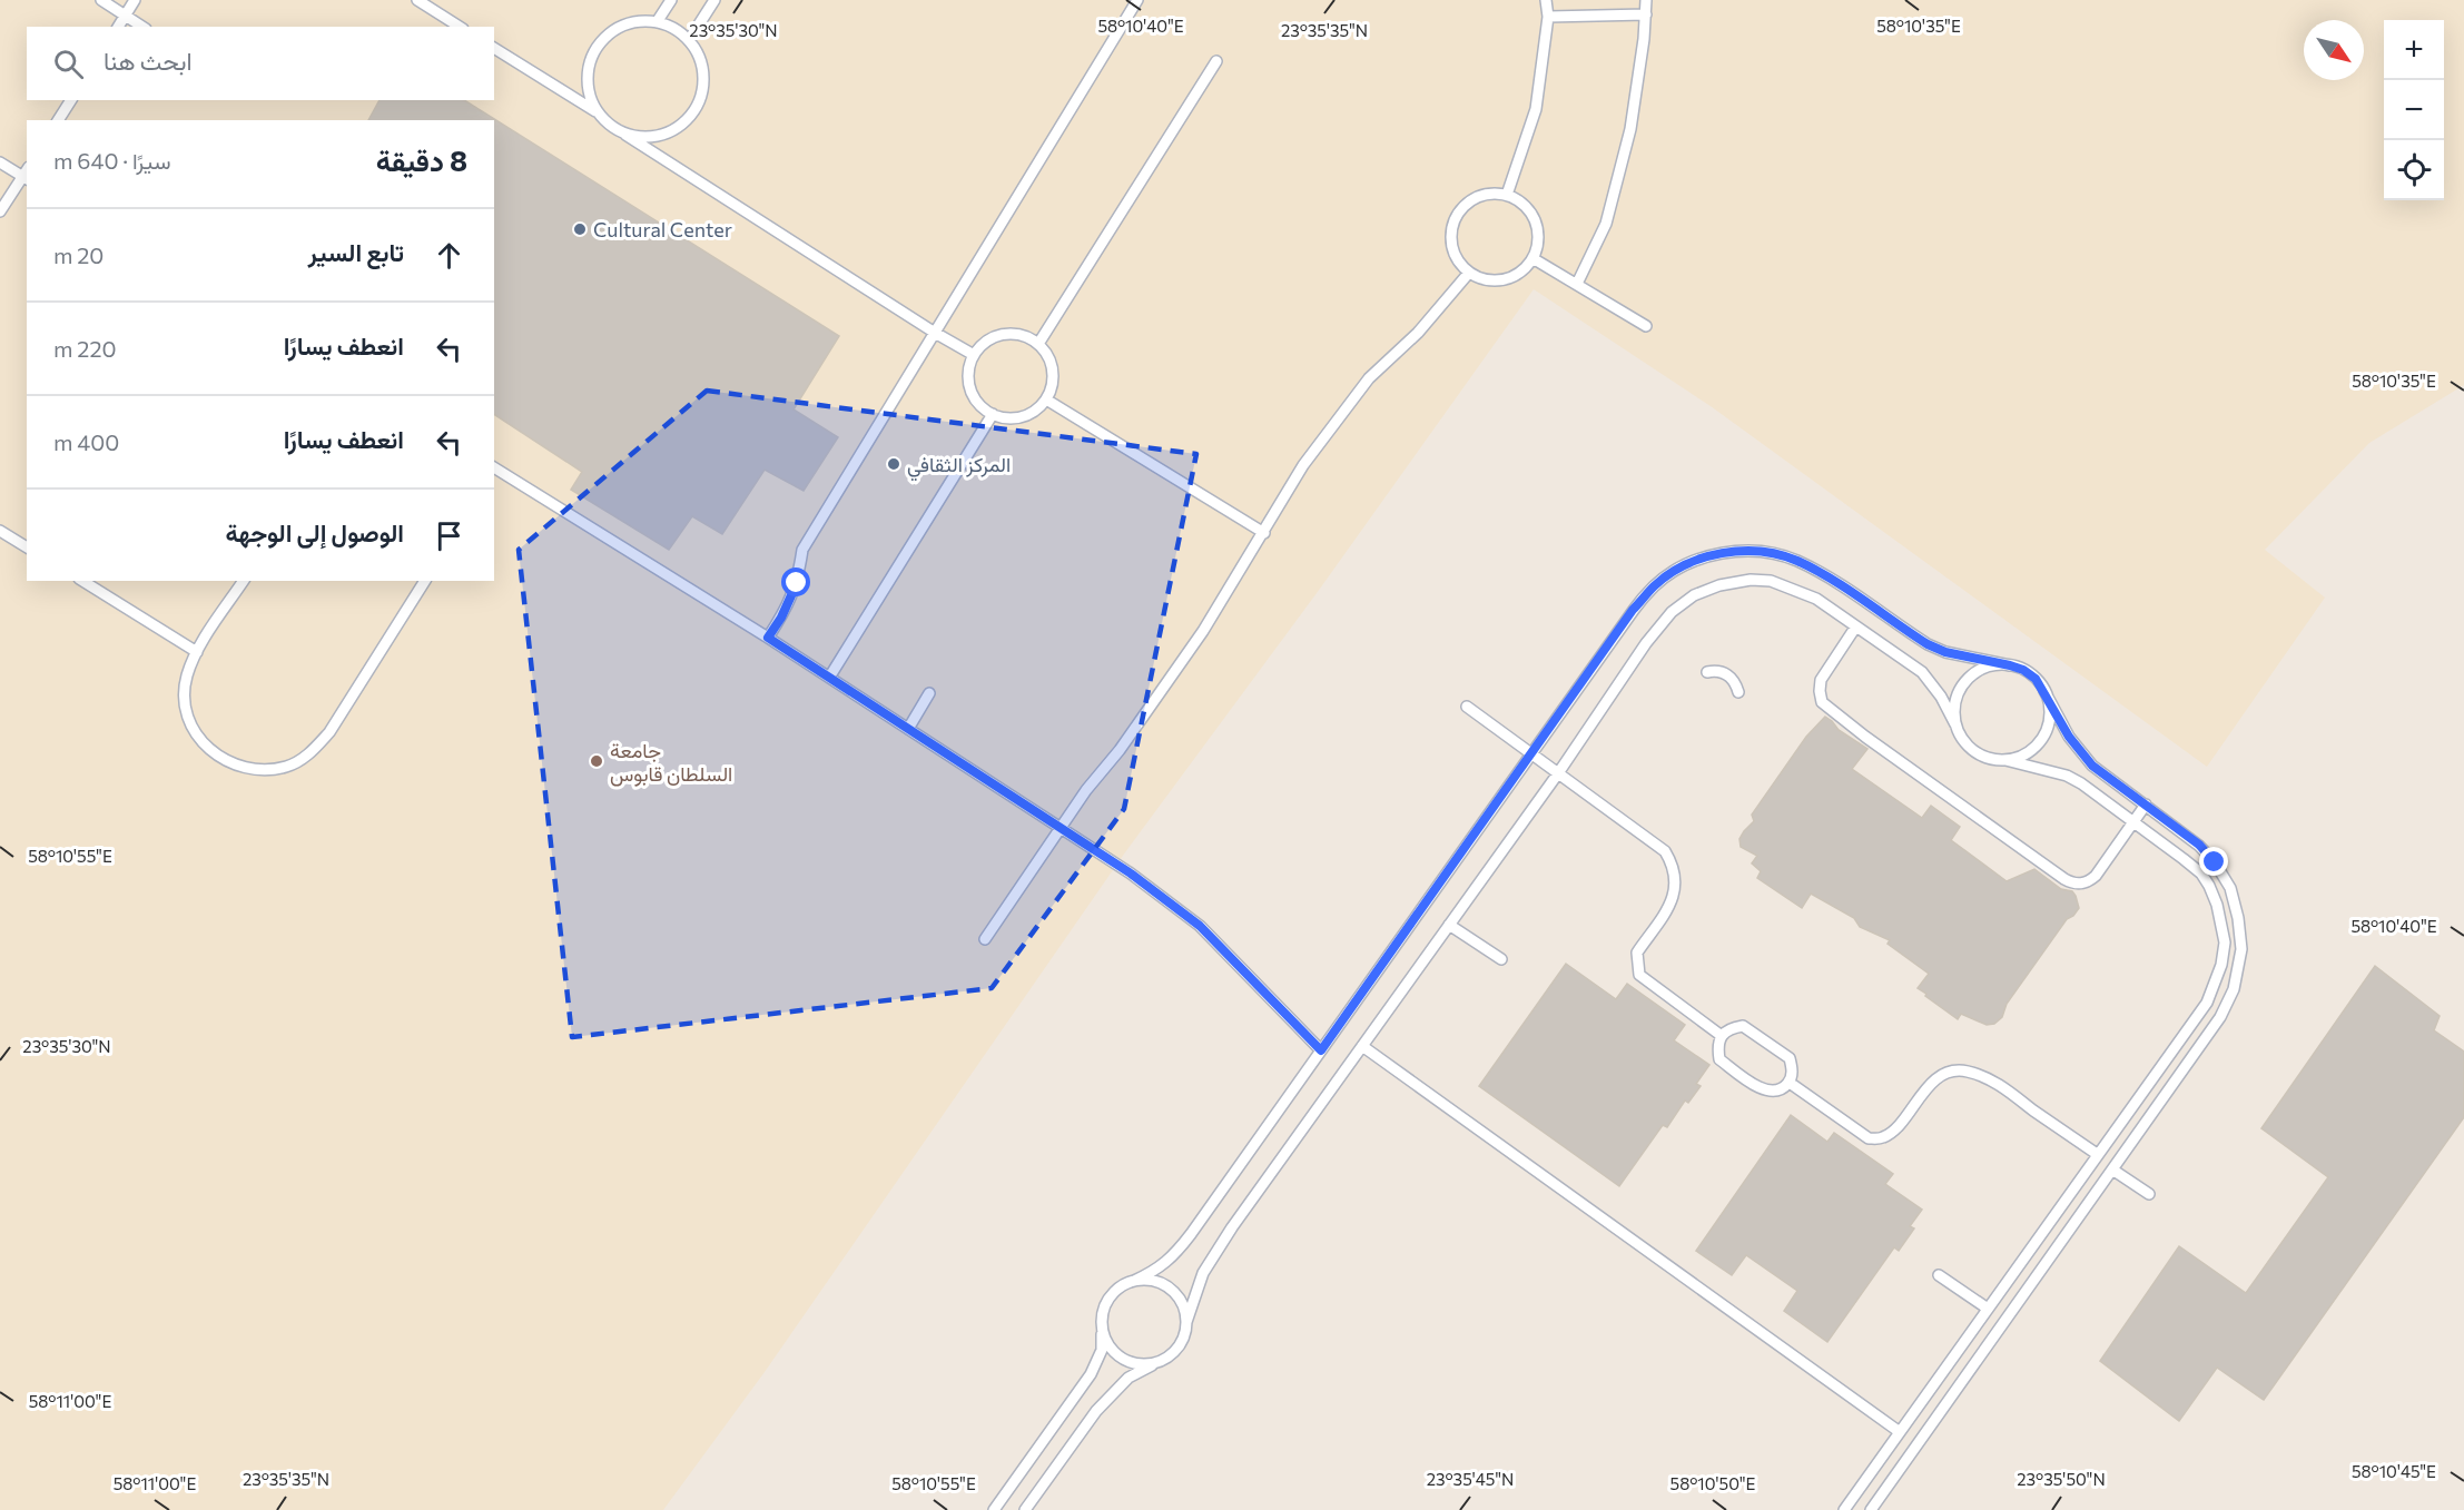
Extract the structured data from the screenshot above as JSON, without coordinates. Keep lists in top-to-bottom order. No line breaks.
{"places":["Cultural Center","المركز الثقافي","جامعة السلطان قابوس"],"north":"bottom right","page":{"map_buttons":["+","−"],"search":"ابحث هنا","heading":["8 دقيقة","سيرًا · 640 m"],"list":[["تابع السير","20 m"],["انعطف يسارًا","220 m"],["انعطف يسارًا","400 m"],"الوصول إلى الوجهة"]},"coordinates":["58°10'35\"E","58°10'40\"E","23°35'30\"N","23°35'35\"N","58°10'55\"E","58°11'00\"E","58°10'45\"E","23°35'45\"N","23°35'50\"N","58°10'50\"E"]}
